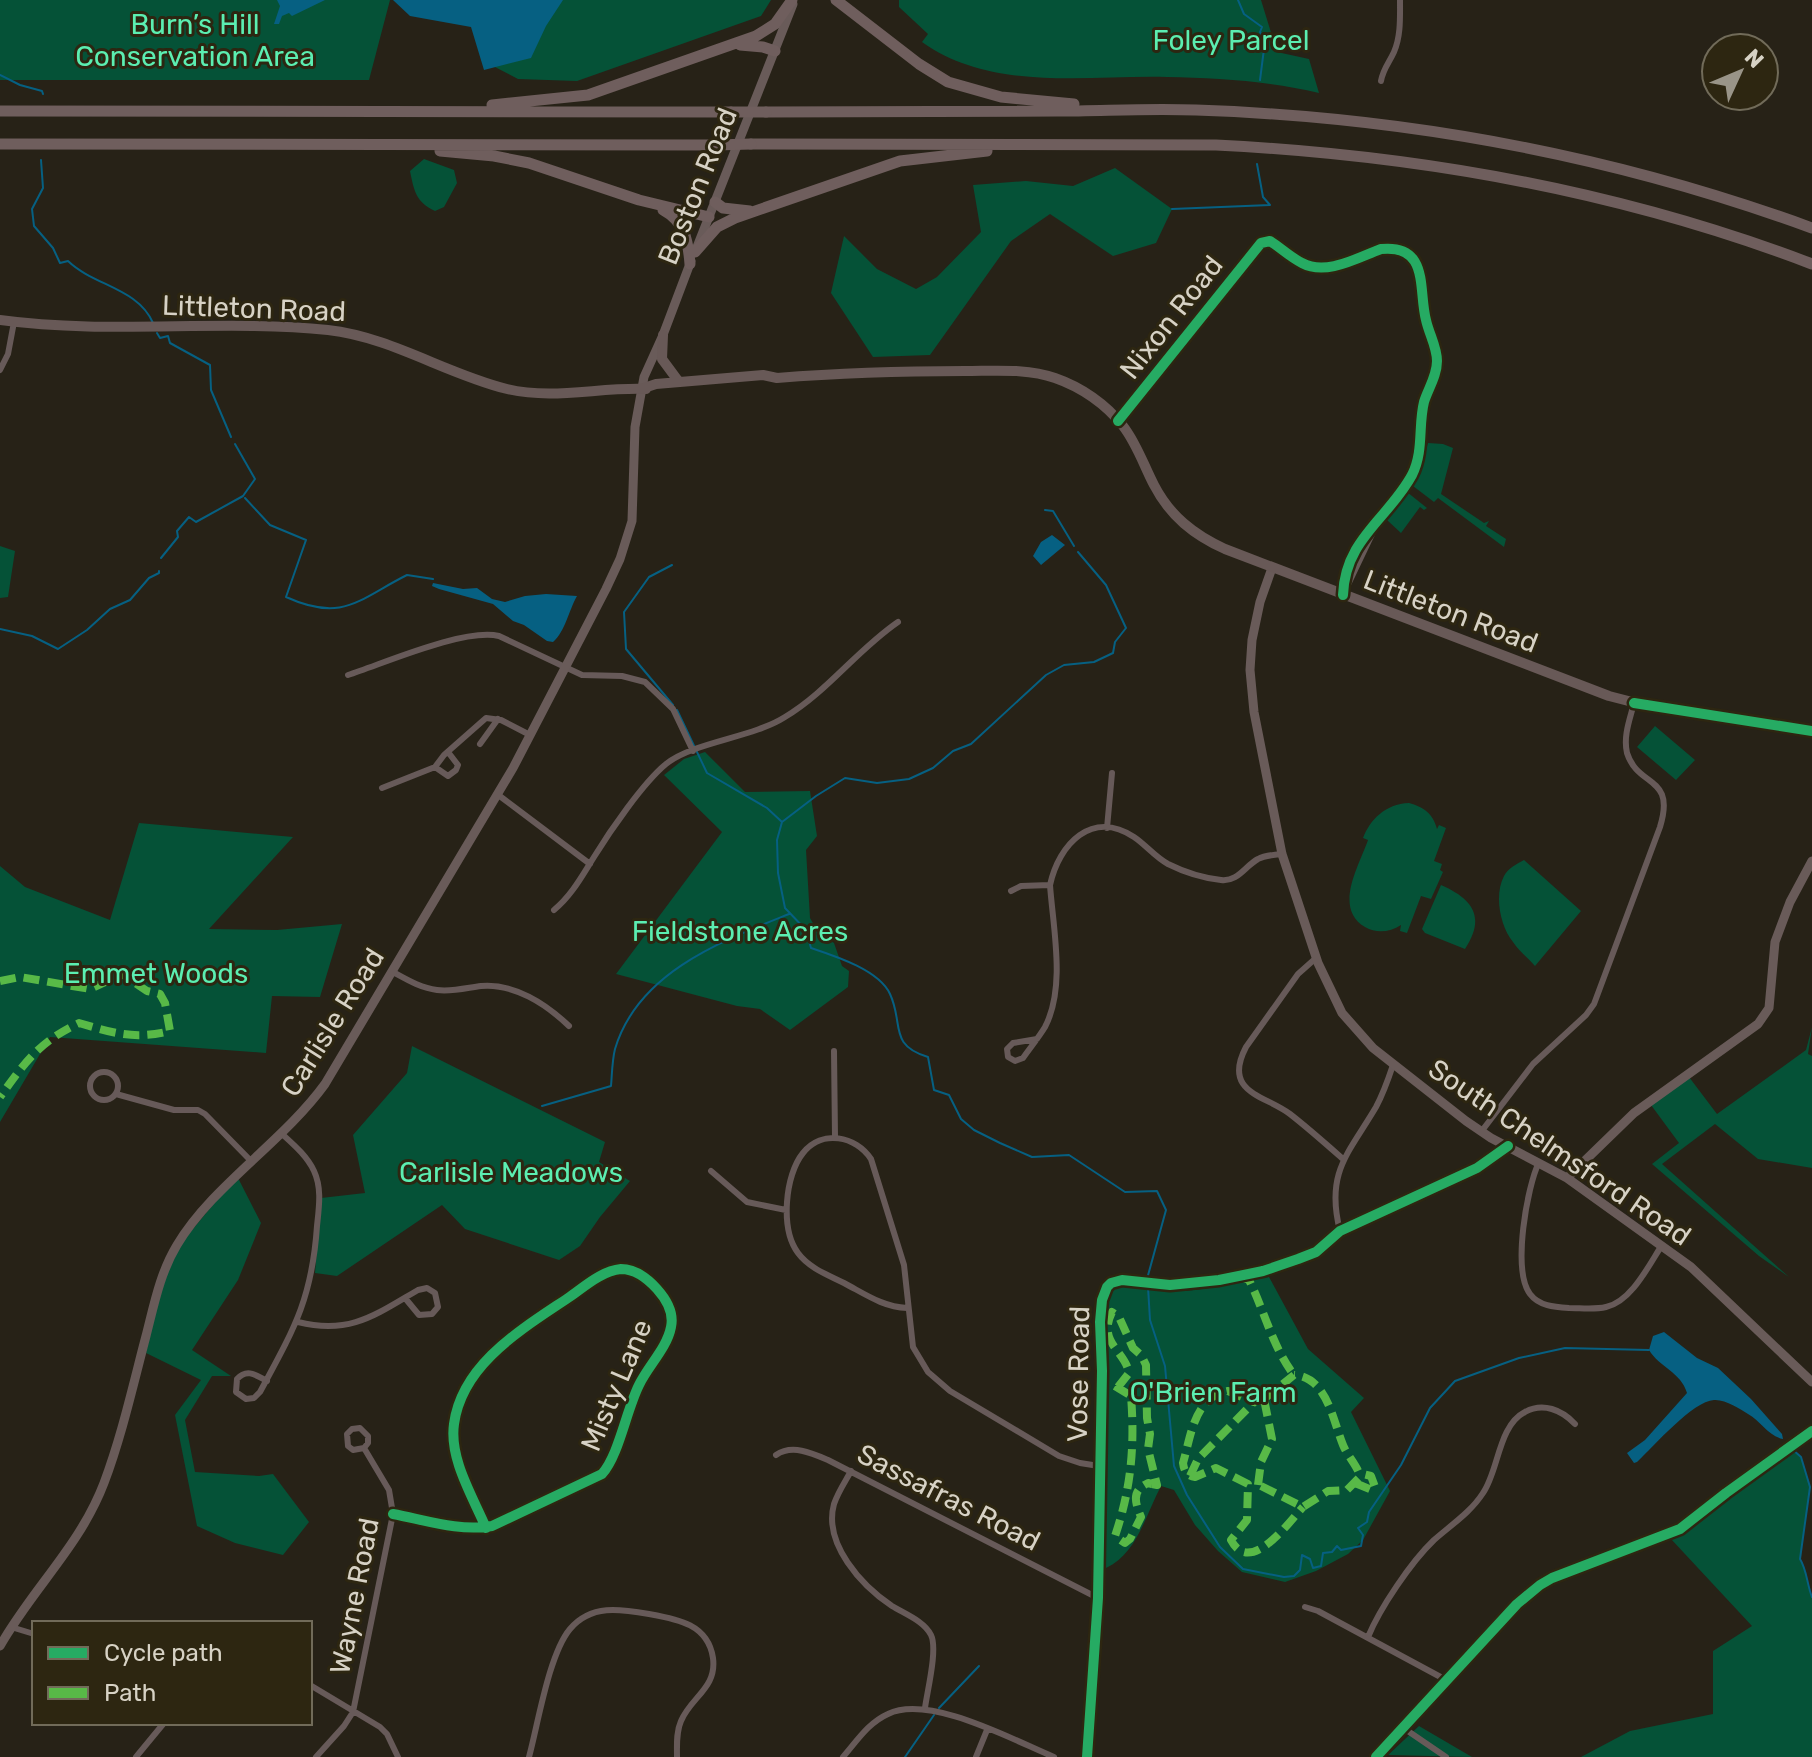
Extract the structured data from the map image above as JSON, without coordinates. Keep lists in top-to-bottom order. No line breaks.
{"streets":{"main road":["Boston Road","Littleton Road","Carlisle Road","South Chelmsford Road"],"street":["Nixon Road","Vose Road","Misty Lane","Sassafras Road","Wayne Road"]},"crossings":[["Boston Road","Littleton Road"],["Boston Road","Carlisle Road"],["Littleton Road","Nixon Road"],["Littleton Road","Carlisle Road"],["Littleton Road","South Chelmsford Road"],["South Chelmsford Road","Vose Road"],["Vose Road","Sassafras Road"],["Misty Lane","Wayne Road"]],"parks":["Burn’s Hill Conservation Area","Foley Parcel","Fieldstone Acres","Emmet Woods","Carlisle Meadows","O'Brien Farm"],"legend":["Cycle path","Path"],"north":"top right"}
